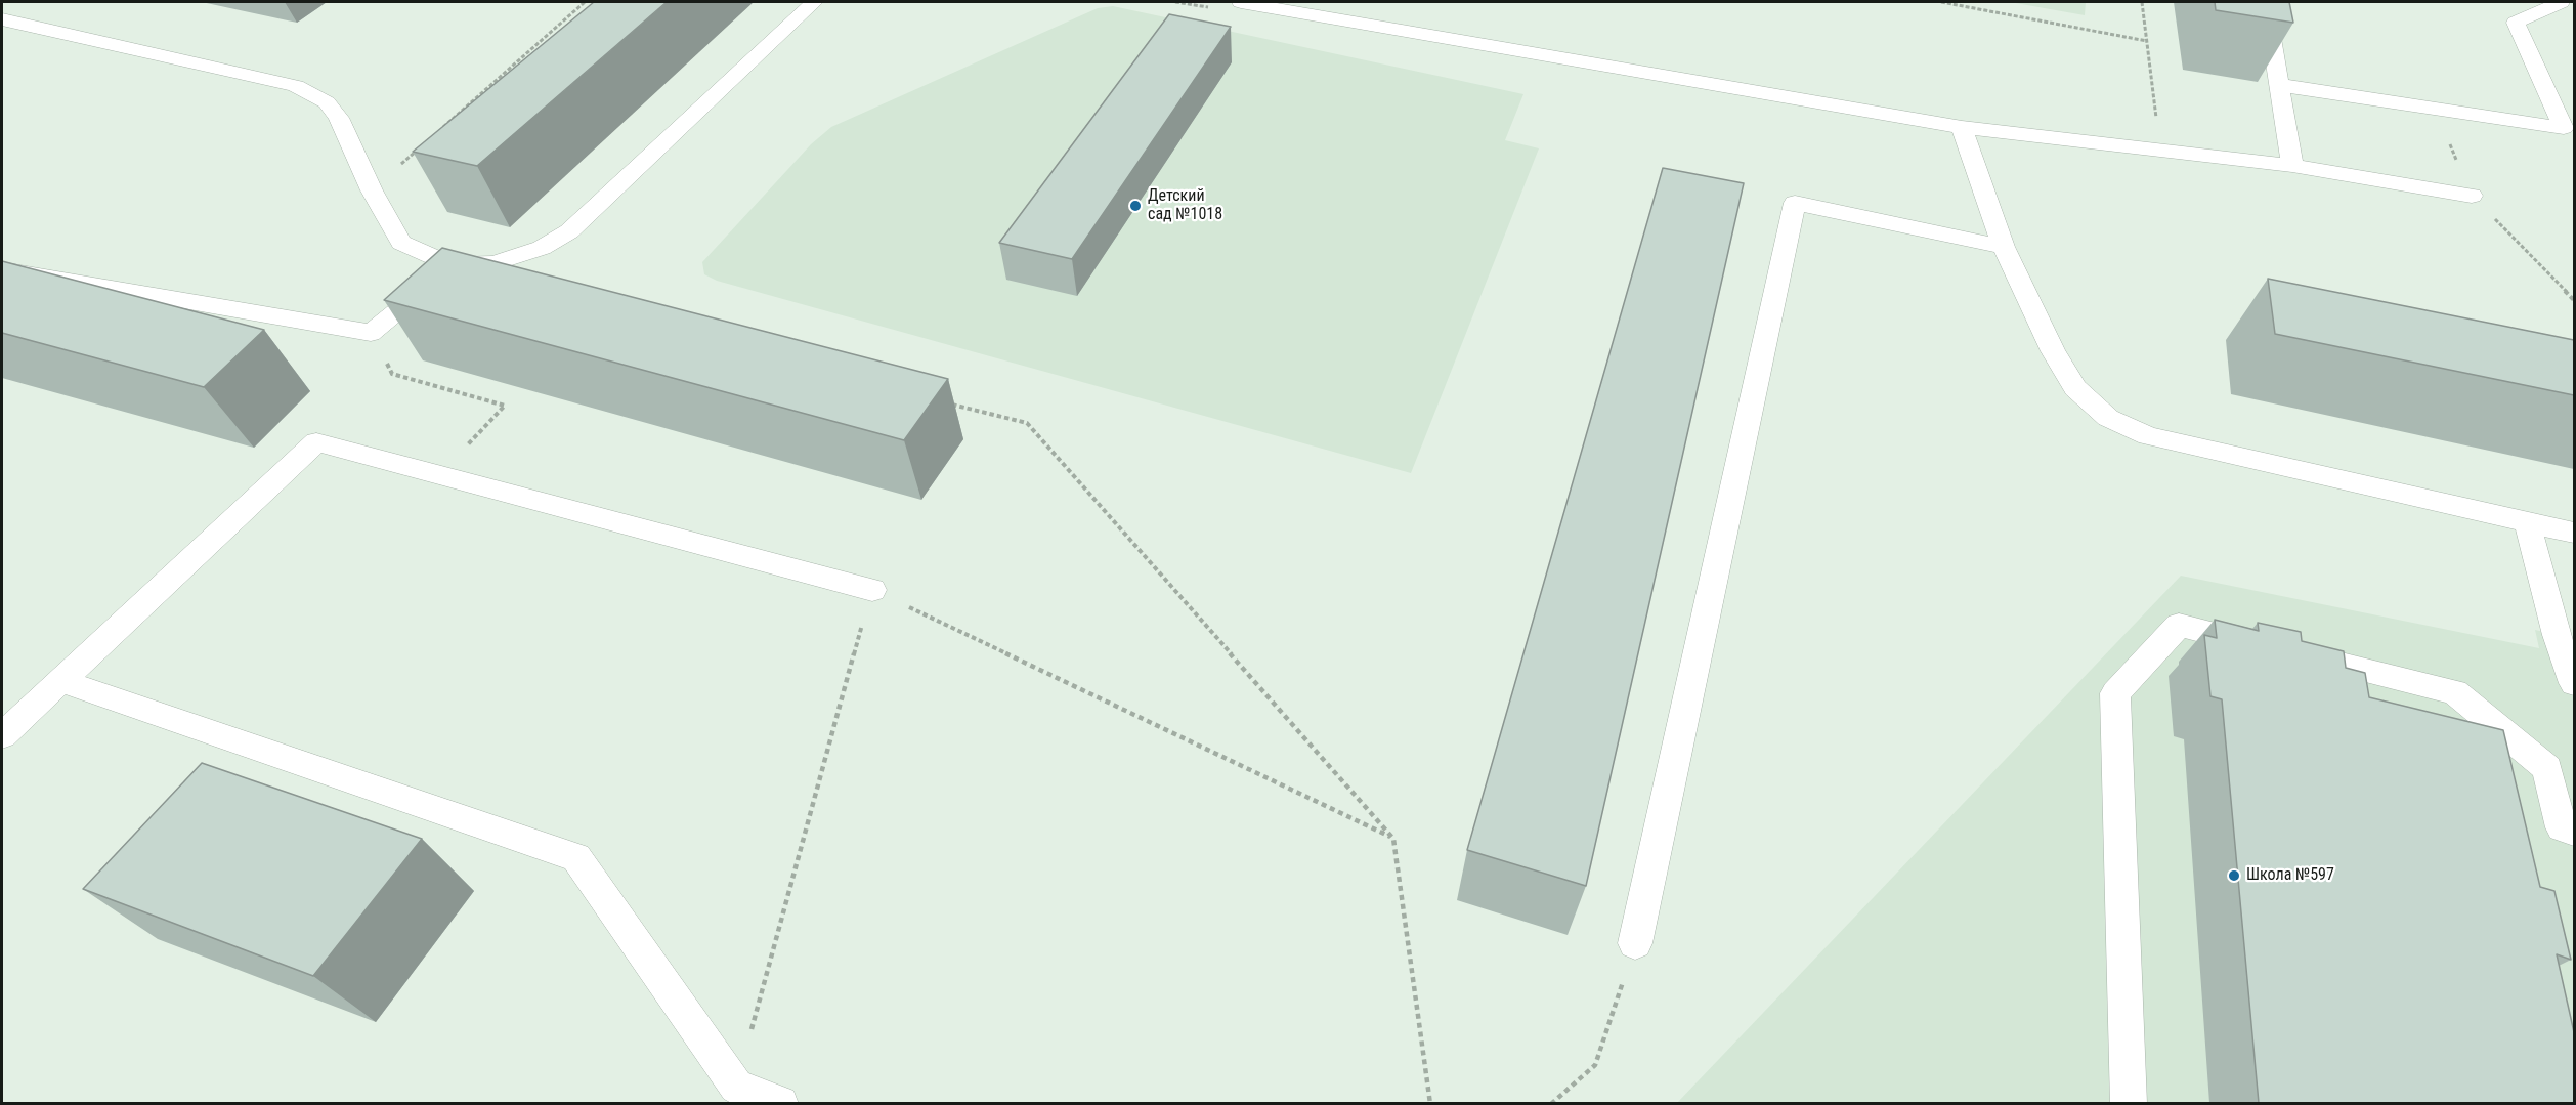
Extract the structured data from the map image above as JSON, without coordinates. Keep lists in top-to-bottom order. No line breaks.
{"places":["Детский сад №1018","Школа №597"]}
